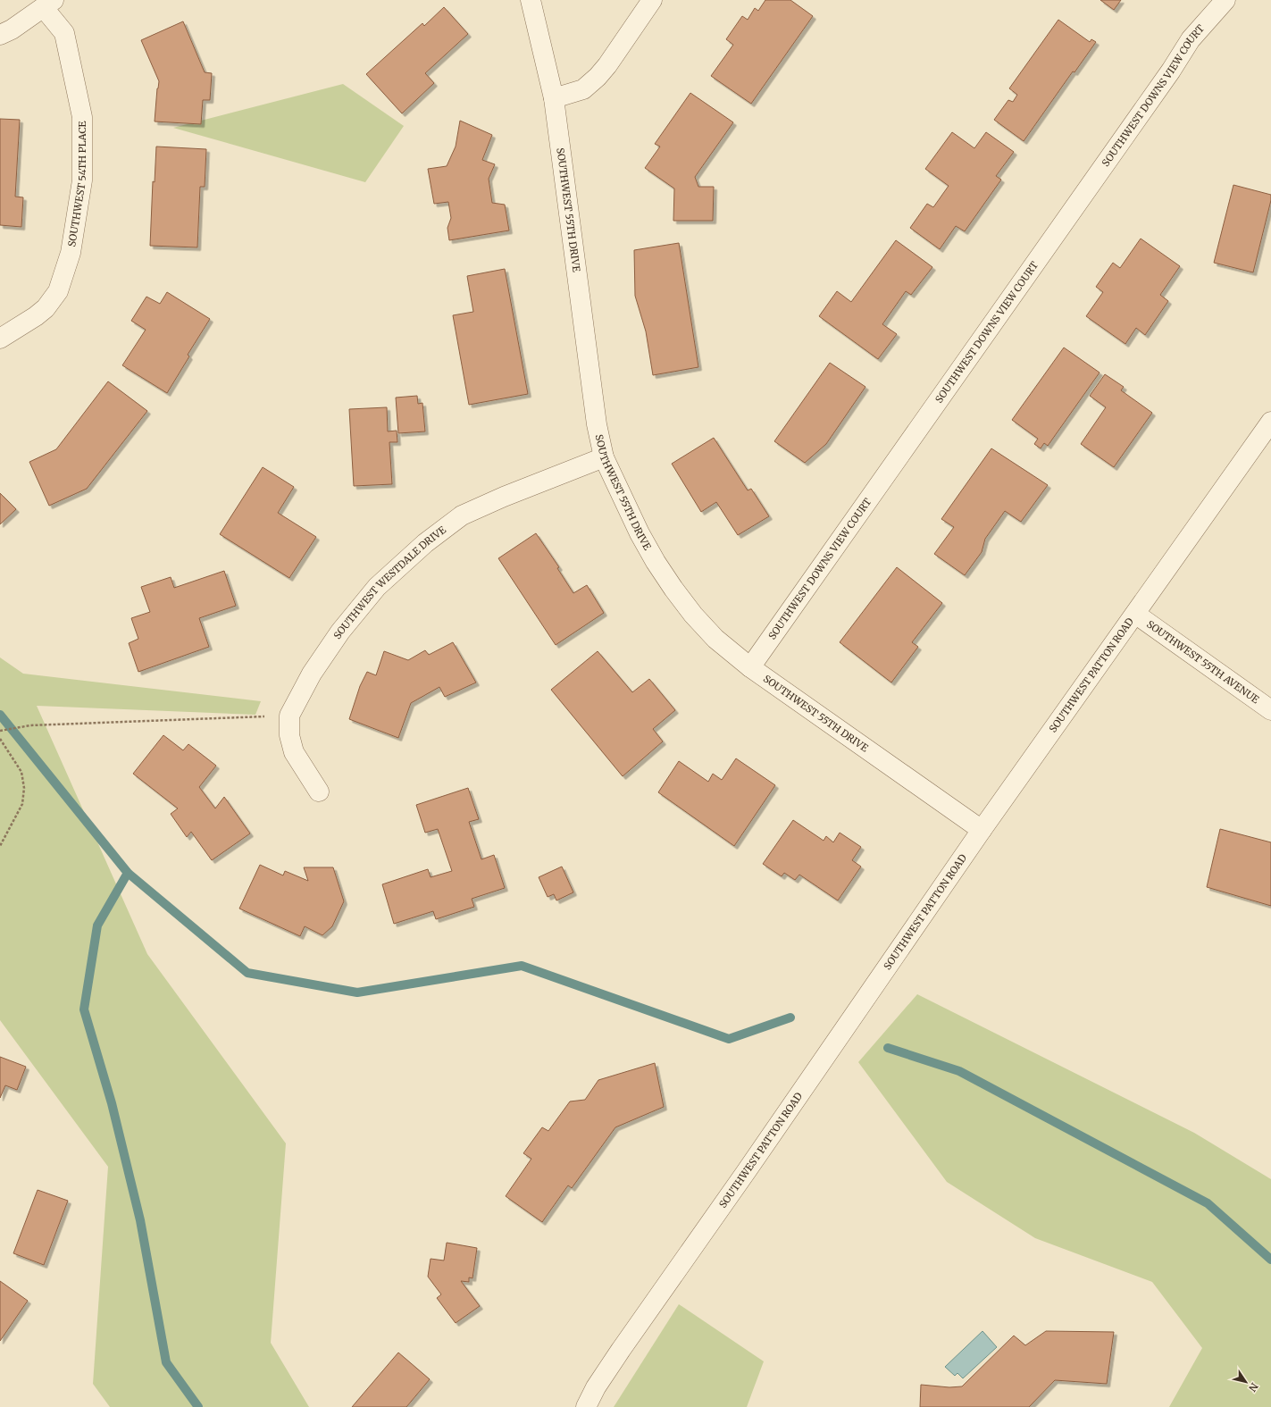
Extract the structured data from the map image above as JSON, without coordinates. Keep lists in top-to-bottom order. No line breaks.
{"streets":{"street":["SOUTHWEST DOWNS VIEW COURT","SOUTHWEST 54TH PLACE","SOUTHWEST 55TH DRIVE","SOUTHWEST WESTDALE DRIVE","SOUTHWEST 55TH AVENUE","SOUTHWEST PATTON ROAD"]},"crossings":[["SOUTHWEST DOWNS VIEW COURT","SOUTHWEST 55TH DRIVE"],["SOUTHWEST 55TH DRIVE","SOUTHWEST WESTDALE DRIVE"],["SOUTHWEST 55TH DRIVE","SOUTHWEST PATTON ROAD"],["SOUTHWEST 55TH AVENUE","SOUTHWEST PATTON ROAD"]],"north":"bottom right"}
